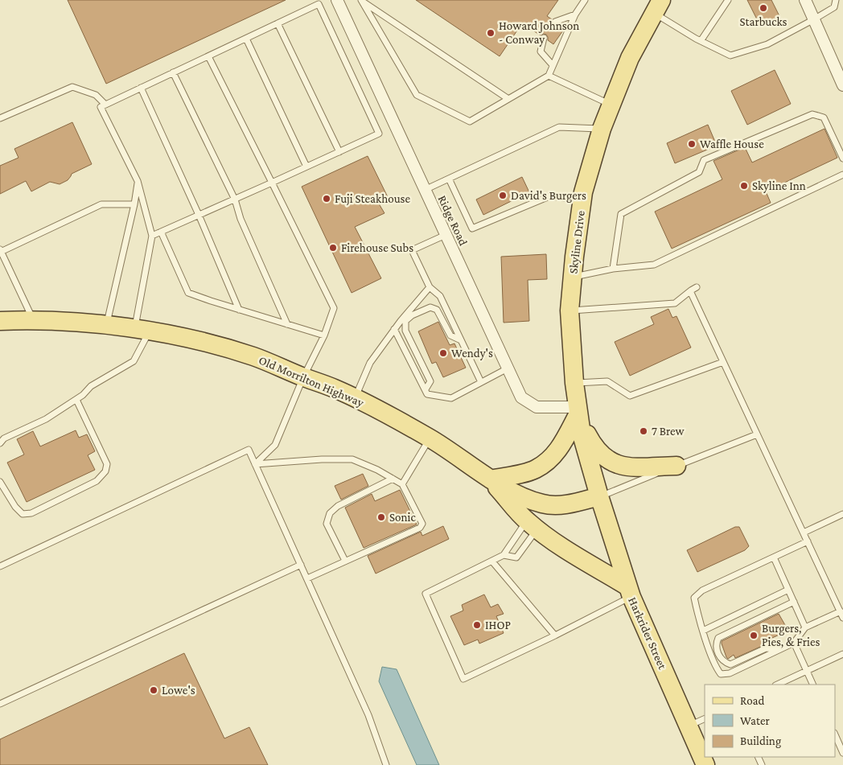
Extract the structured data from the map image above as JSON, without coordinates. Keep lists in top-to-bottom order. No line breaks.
{"streets":{"main road":["Skyline Drive","Old Morrilton Highway","Harkrider Street"],"street":["Ridge Road"]},"crossings":[["Ridge Road","Skyline Drive"],["Skyline Drive","Old Morrilton Highway"],["Skyline Drive","Harkrider Street"],["Old Morrilton Highway","Harkrider Street"]],"places":["Starbucks","Howard Johnson - Conway","Waffle House","Skyline Inn","David's Burgers","Fuji Steakhouse","Firehouse Subs","Wendy's","7 Brew","Sonic","IHOP","Burgers, Pies, & Fries","Lowe's"],"legend":["Road","Water","Building"]}
